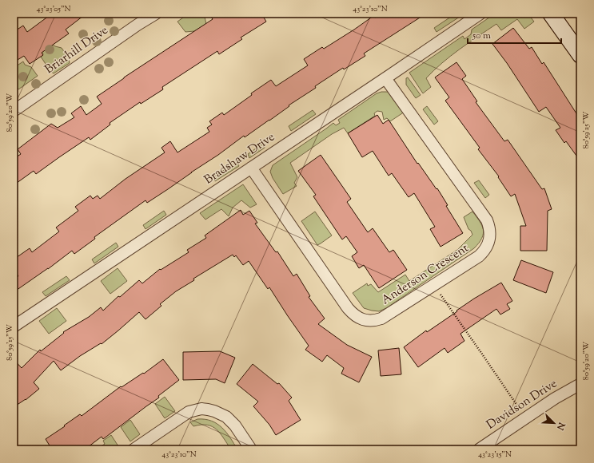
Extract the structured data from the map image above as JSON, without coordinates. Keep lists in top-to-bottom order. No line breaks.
{"streets":{"street":["Briarhill Drive","Bradshaw Drive","Anderson Crescent","Davidson Drive"]},"crossings":[["Bradshaw Drive","Anderson Crescent"]],"scale_bar":"50 m","north":"bottom right","coordinates":["43°23'05\"N","43°23'10\"N","80°59'20\"W","80°59'25\"W","80°59'15\"W","43°23'15\"N"]}
